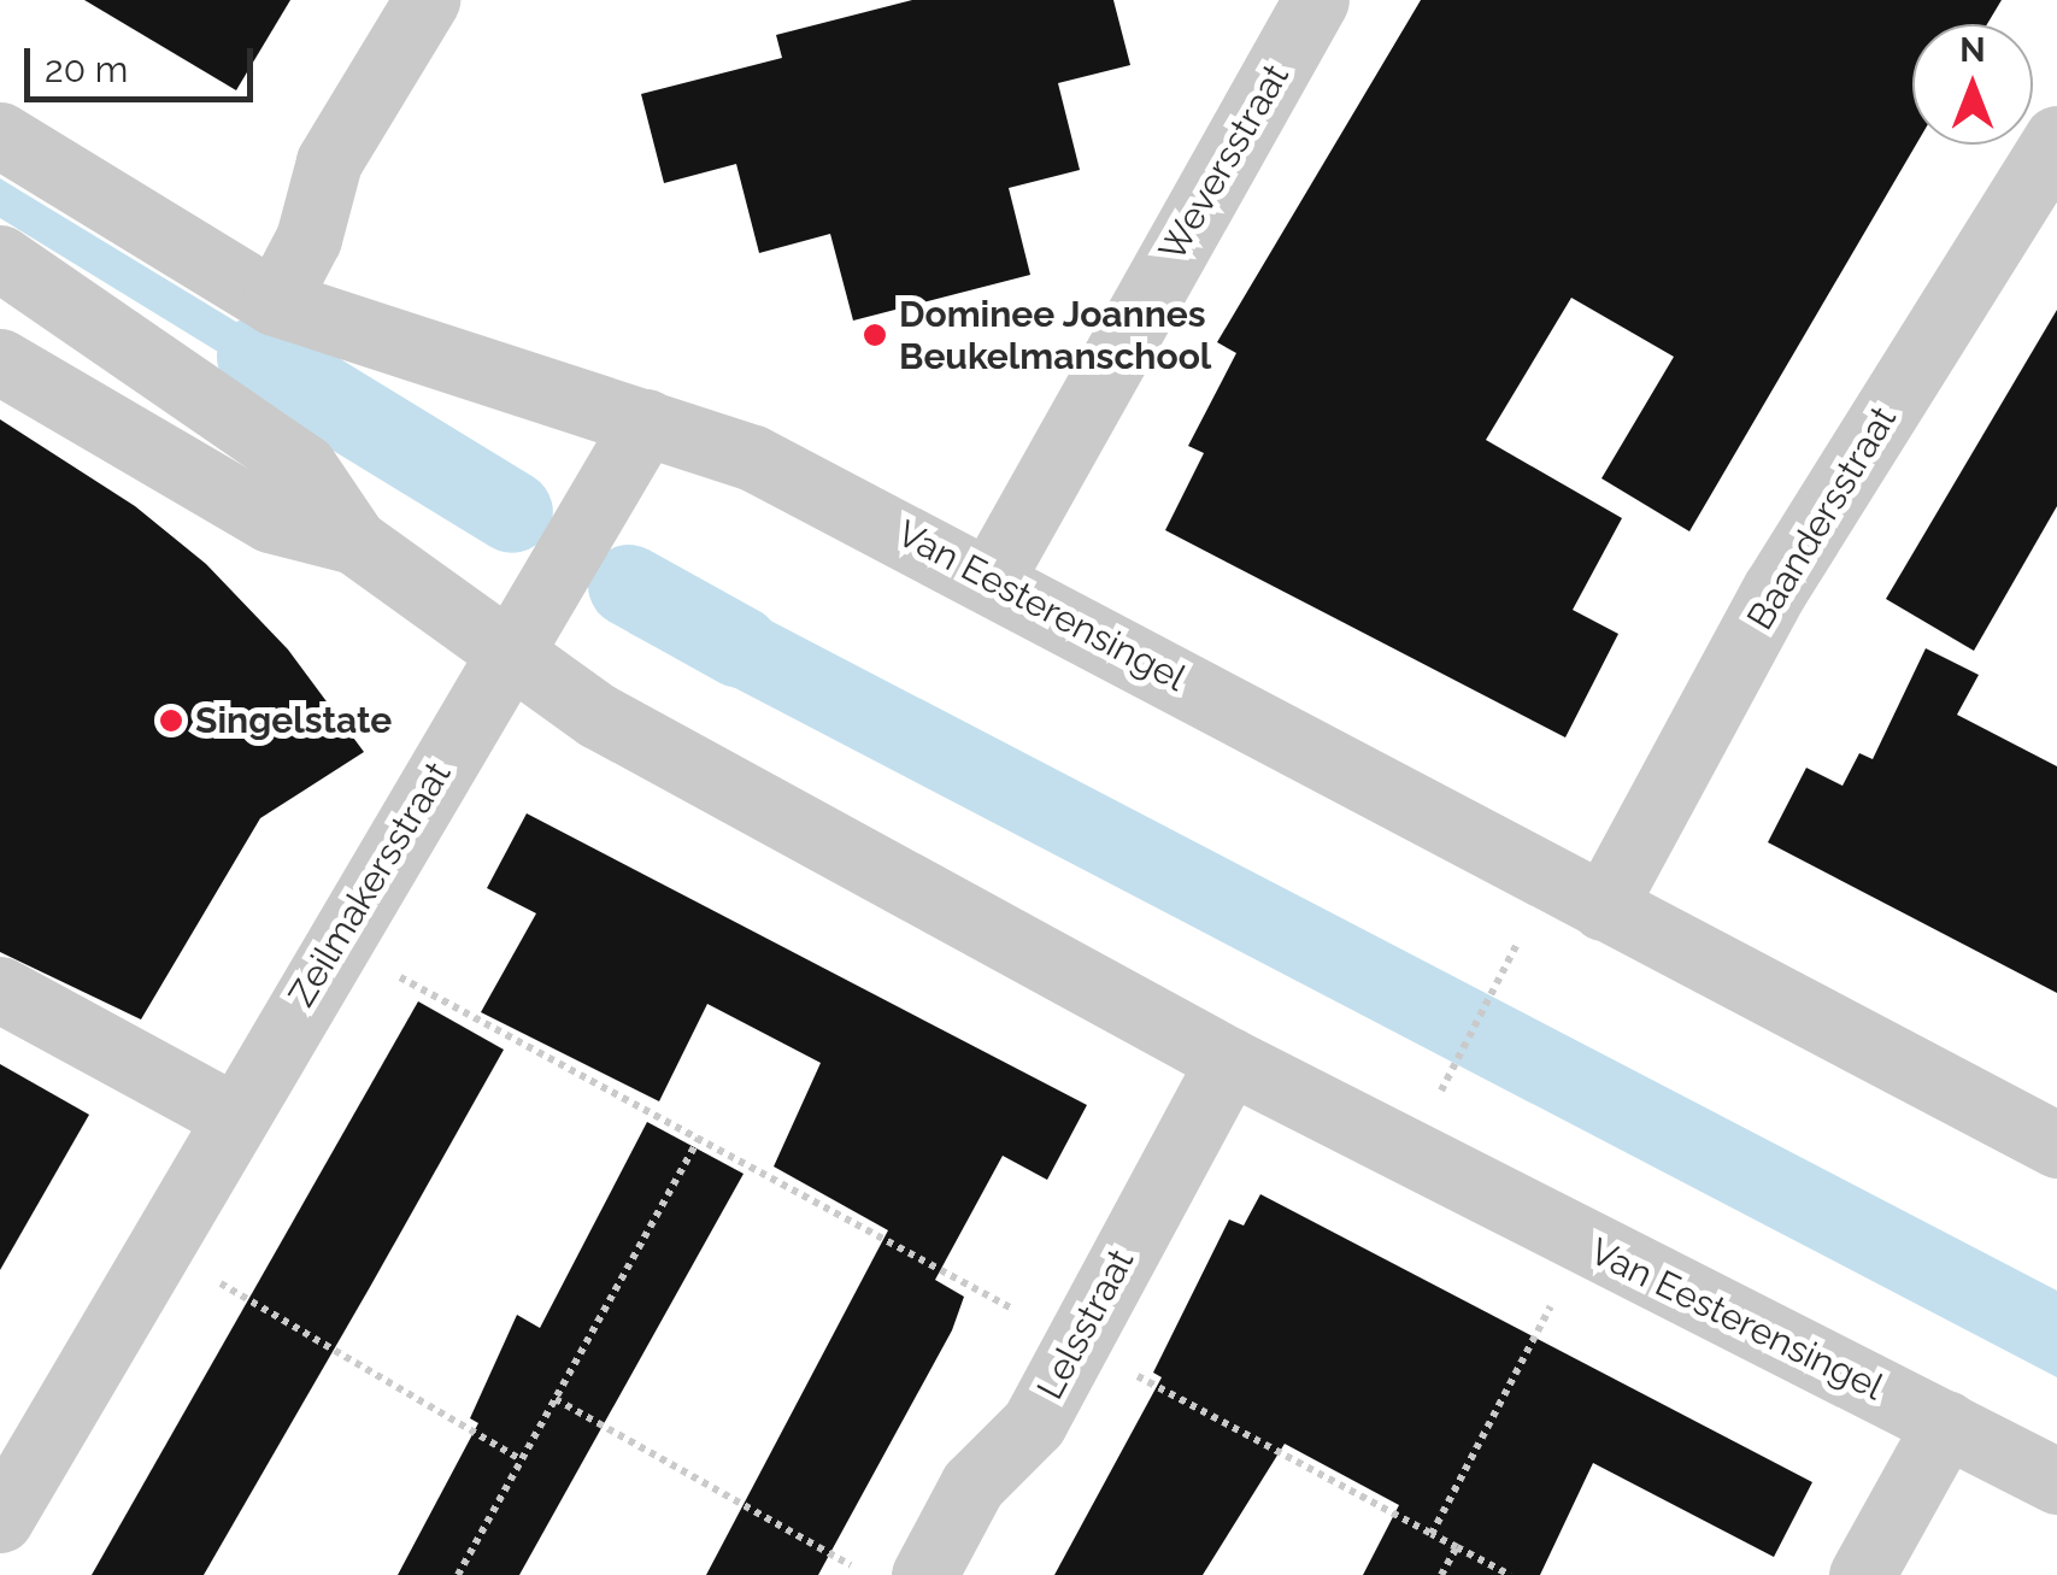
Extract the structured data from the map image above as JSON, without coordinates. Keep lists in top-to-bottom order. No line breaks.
{"streets":{"street":["Weversstraat","Baandersstraat","Van Eesterensingel","Zeilmakersstraat","Lelsstraat"]},"crossings":[["Weversstraat","Van Eesterensingel"],["Baandersstraat","Van Eesterensingel"],["Van Eesterensingel","Zeilmakersstraat"],["Van Eesterensingel","Lelsstraat"]],"places":["Dominee Joannes Beukelmanschool","Singelstate"],"scale_bar":"20 m","north":"top"}
